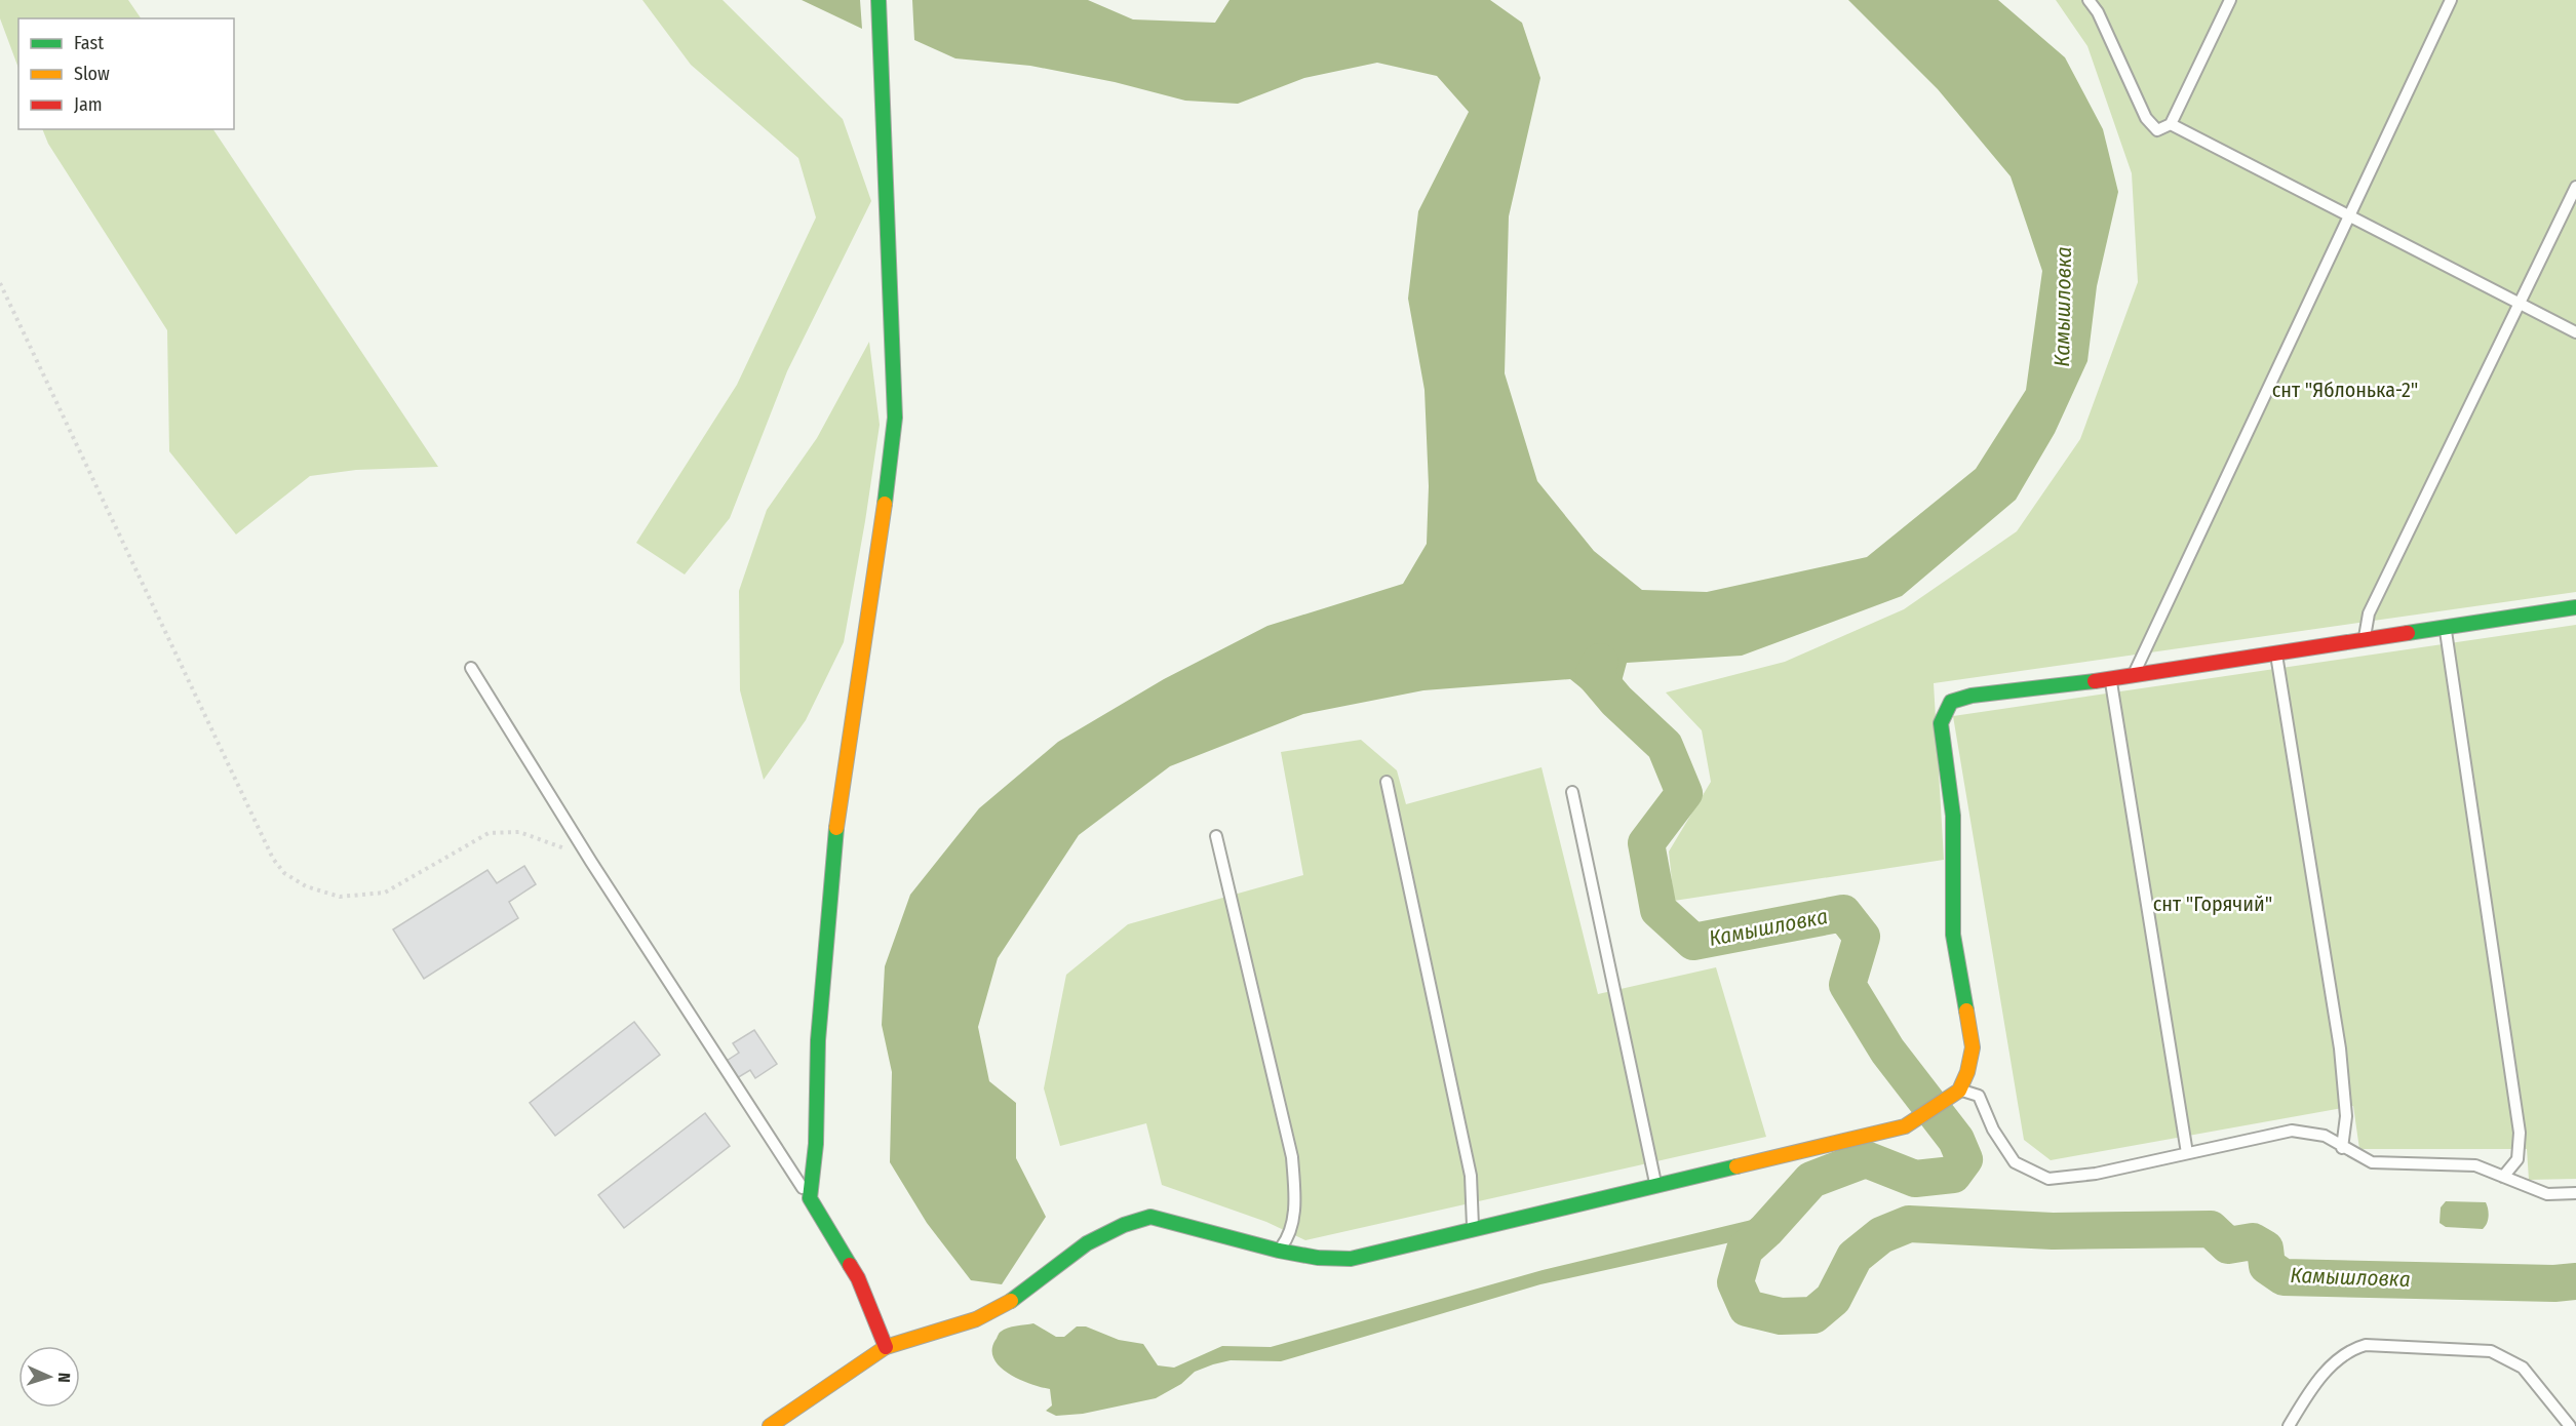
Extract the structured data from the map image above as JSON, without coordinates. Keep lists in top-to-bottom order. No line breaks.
{"water":["Камышловка"],"parks":["снт \"Яблонька-2\"","снт \"Горячий\""],"legend":["Fast","Slow","Jam"],"north":"right"}
